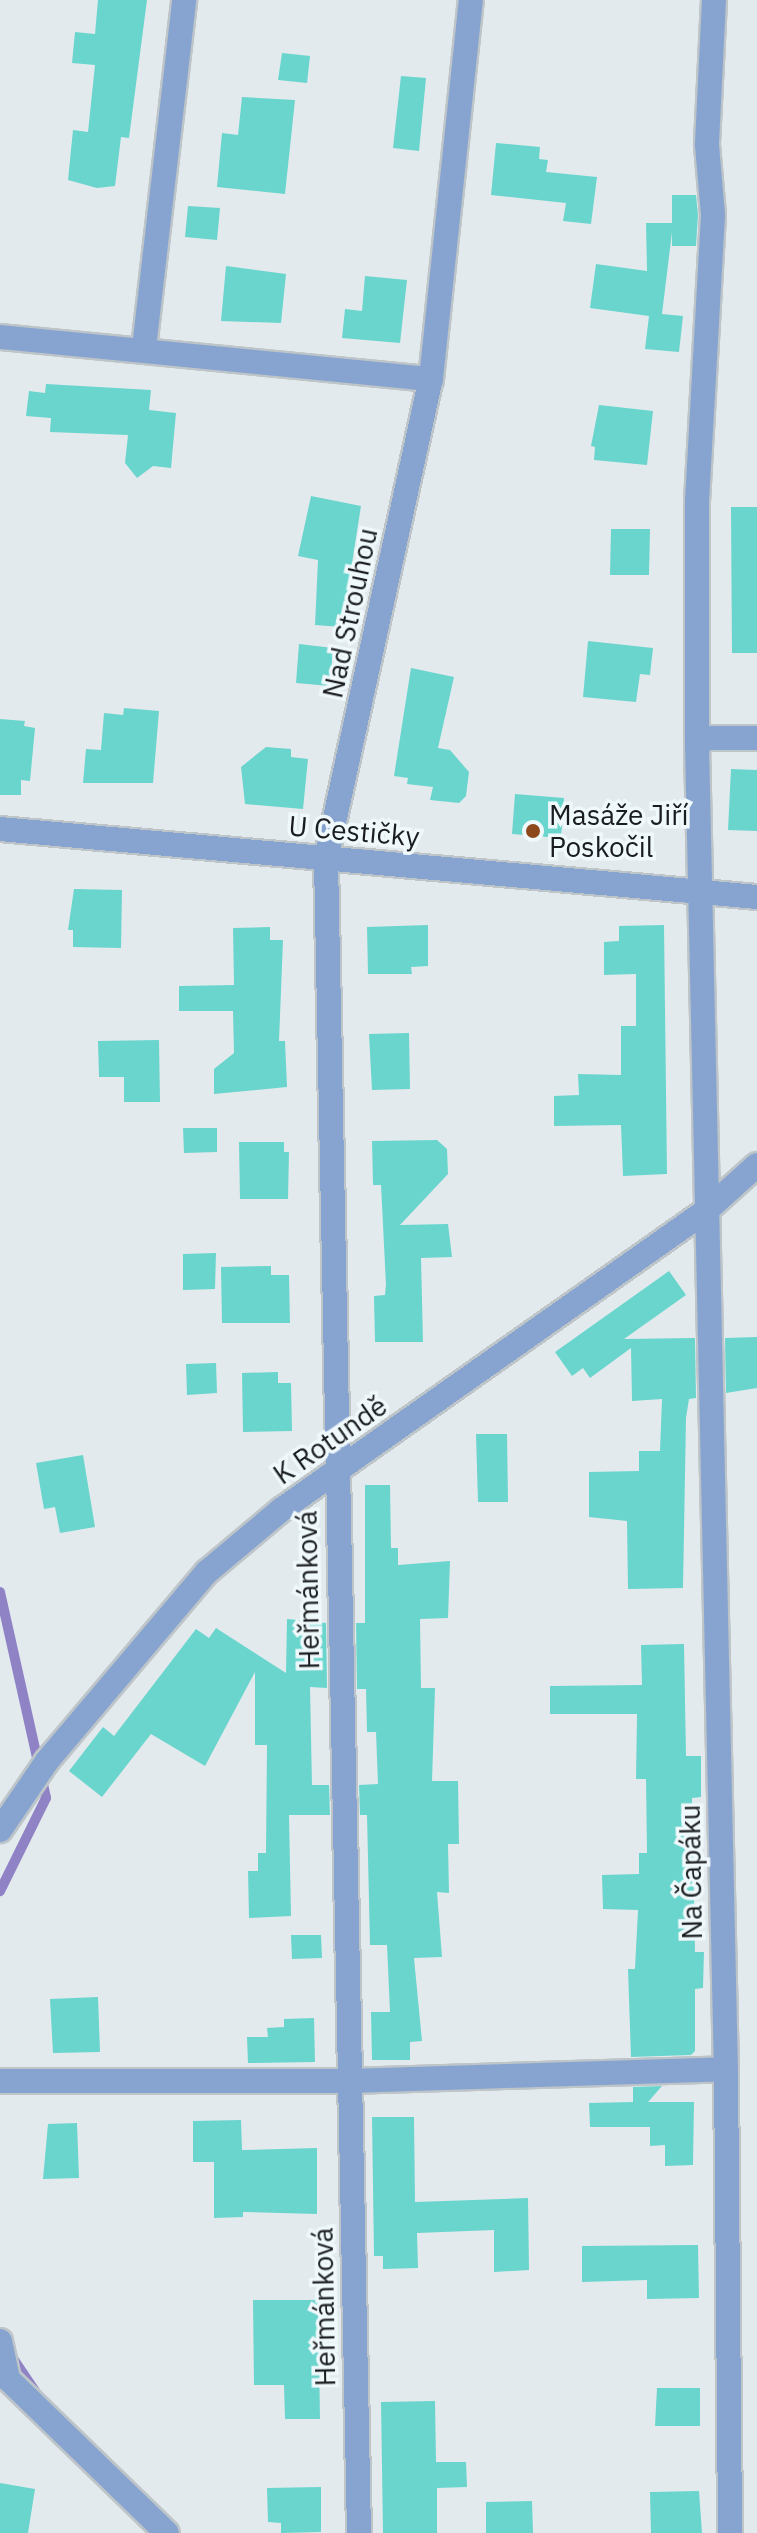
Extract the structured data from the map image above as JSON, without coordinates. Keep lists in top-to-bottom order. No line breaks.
{"streets":{"street":["Nad Strouhou","U Cestičky","K Rotundě","Heřmánková","Na Čapáku"]},"crossings":[["Nad Strouhou","U Cestičky"],["Nad Strouhou","Heřmánková"],["U Cestičky","Heřmánková"],["U Cestičky","Na Čapáku"],["K Rotundě","Heřmánková"],["K Rotundě","Na Čapáku"]],"places":["Masáže Jiří Poskočil"]}
